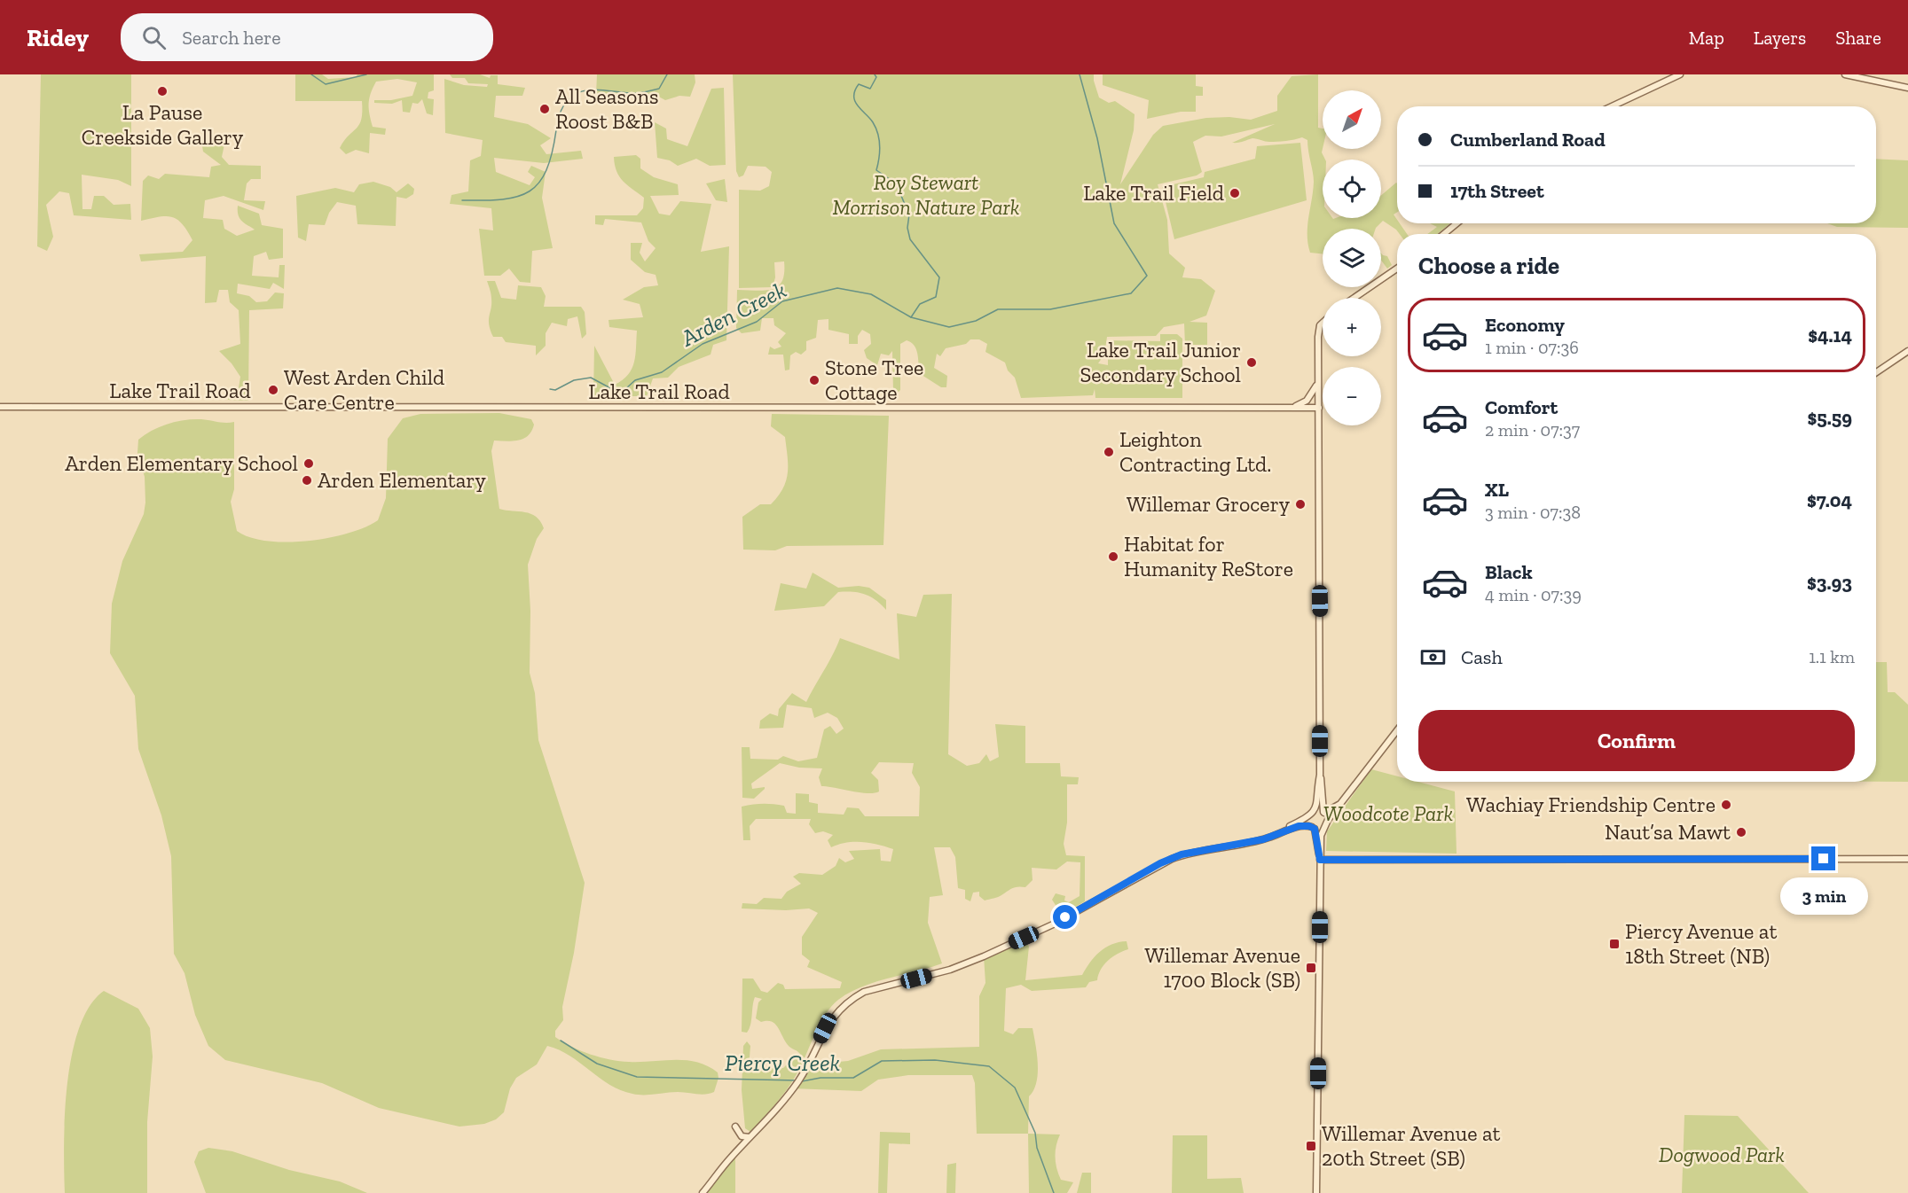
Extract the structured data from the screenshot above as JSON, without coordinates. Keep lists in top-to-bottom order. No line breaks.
{"streets":{"street":["Lake Trail Road"]},"water":["Arden Creek","Piercy Creek"],"parks":["Roy Stewart Morrison Nature Park","Woodcote Park","Dogwood Park"],"places":{"other":["La Pause Creekside Gallery","All Seasons Roost B&B","Lake Trail Field","Lake Trail Junior Secondary School","Stone Tree Cottage","West Arden Child Care Centre","Leighton Contracting Ltd.","Arden Elementary School","Arden Elementary","Willemar Grocery","Habitat for Humanity ReStore","Wachiay Friendship Centre","Naut’sa Mawt"],"transit":["Piercy Avenue at 18th Street (NB)","Willemar Avenue 1700 Block (SB)","Willemar Avenue at 20th Street (SB)"]},"north":"top right","page":{"header":"Ridey","search":"Search here","nav":["Map","Layers","Share"],"map_buttons":["+","−"],"banner":["Cumberland Road","17th Street"],"heading":"Choose a ride","list":[{"name":"Economy","note":"1 min · 07:36","value":"$4.14"},{"name":"Comfort","note":"2 min · 07:37","value":"$5.59"},{"name":"XL","note":"3 min · 07:38","value":"$7.04"},{"name":"Black","note":"4 min · 07:39","value":"$3.93"}],"pay":["Cash","1.1 km"],"buttons":"Confirm","bubble":"3 min"}}
